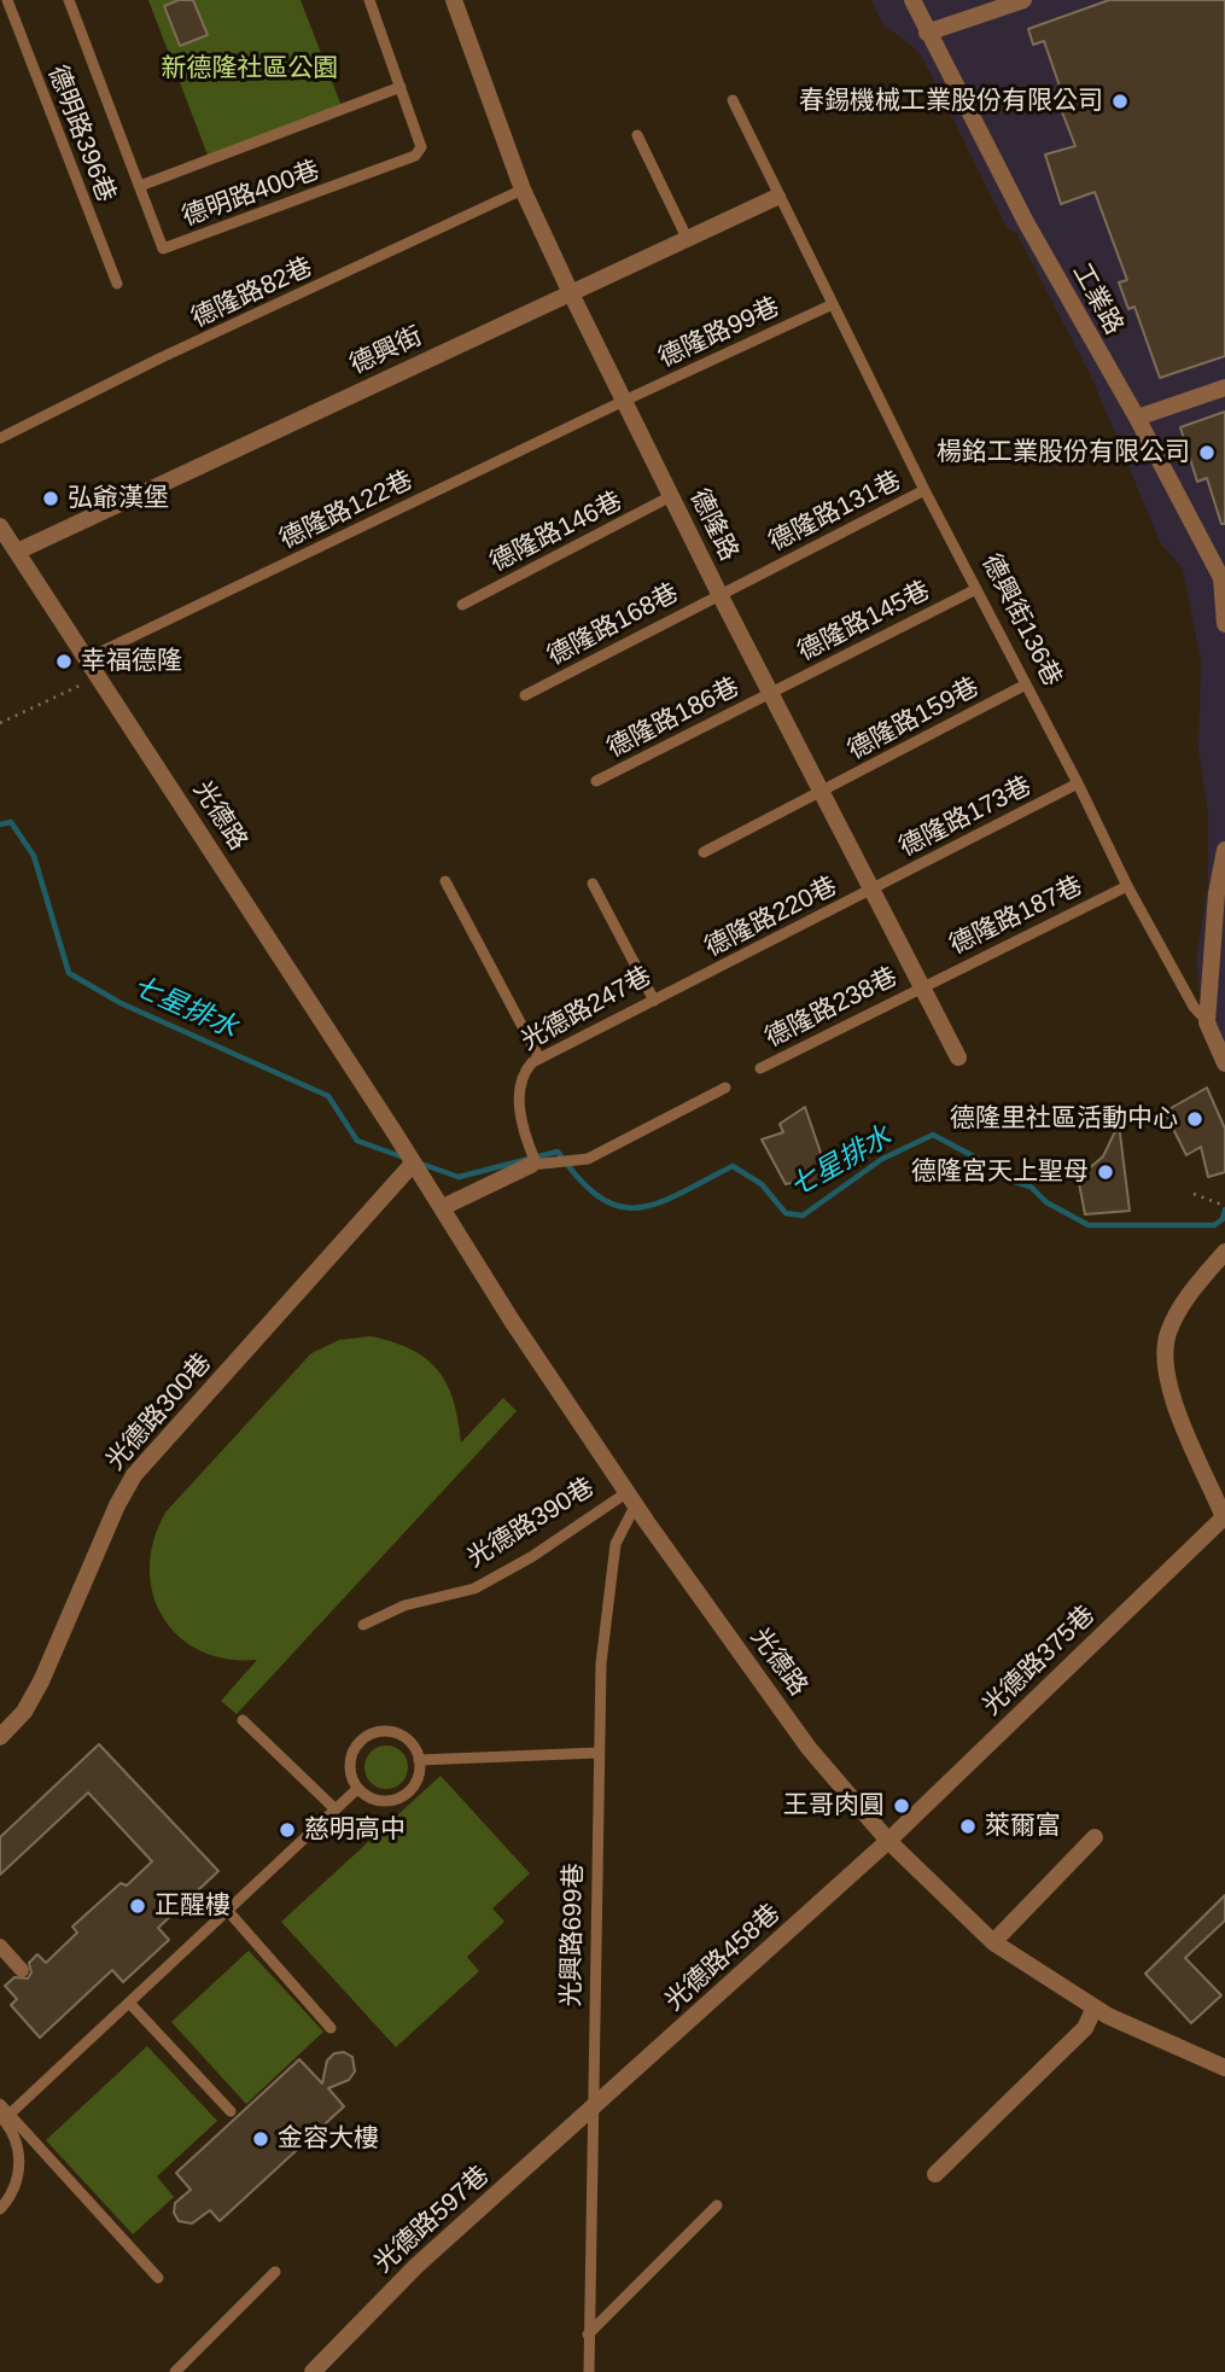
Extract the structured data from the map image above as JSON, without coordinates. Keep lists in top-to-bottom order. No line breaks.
{"streets":{"street":["工業路","德興街","德隆路","德興街136巷","光德路","光德路300巷","光德路375巷","光德路458巷","光德路597巷"],"lane":["德明路396巷","德明路400巷","德隆路82巷","德隆路99巷","德隆路122巷","德隆路131巷","德隆路146巷","德隆路145巷","德隆路168巷","德隆路186巷","德隆路159巷","德隆路173巷","德隆路187巷","德隆路220巷","德隆路238巷","光德路247巷","光德路390巷","光興路699巷"]},"crossings":[["德隆路82巷","德隆路"],["德隆路99巷","德隆路122巷"],["德隆路99巷","德隆路"],["德隆路99巷","德興街136巷"],["德興街","德隆路"],["德興街","德興街136巷"],["德興街","光德路"],["德隆路122巷","德隆路"],["德隆路122巷","光德路"],["德隆路131巷","德隆路"],["德隆路131巷","德興街136巷"],["德隆路131巷","德隆路168巷"],["德隆路","德隆路146巷"],["德隆路","德隆路145巷"],["德隆路","德隆路168巷"],["德隆路","德隆路186巷"],["德隆路","德隆路159巷"],["德隆路","德隆路173巷"],["德隆路","德隆路187巷"],["德隆路","德隆路220巷"],["德隆路","德隆路238巷"],["德興街136巷","德隆路145巷"],["德興街136巷","德隆路159巷"],["德興街136巷","德隆路173巷"],["德興街136巷","德隆路187巷"],["德隆路145巷","德隆路186巷"],["光德路","光德路300巷"],["光德路","光德路390巷"],["光德路","光德路375巷"],["光德路","光興路699巷"],["光德路","光德路458巷"],["德隆路173巷","德隆路220巷"],["德隆路187巷","德隆路238巷"],["德隆路220巷","光德路247巷"],["光德路390巷","光興路699巷"],["光德路375巷","光德路458巷"],["光興路699巷","光德路458巷"],["光興路699巷","光德路597巷"],["光德路458巷","光德路597巷"]],"water":["七星排水"],"parks":["新德隆社區公園"],"places":["春錫機械工業股份有限公司","楊銘工業股份有限公司","弘爺漢堡","幸福德隆","德隆里社區活動中心","德隆宮天上聖母","王哥肉圓","萊爾富","慈明高中","正醒樓","金容大樓"]}
